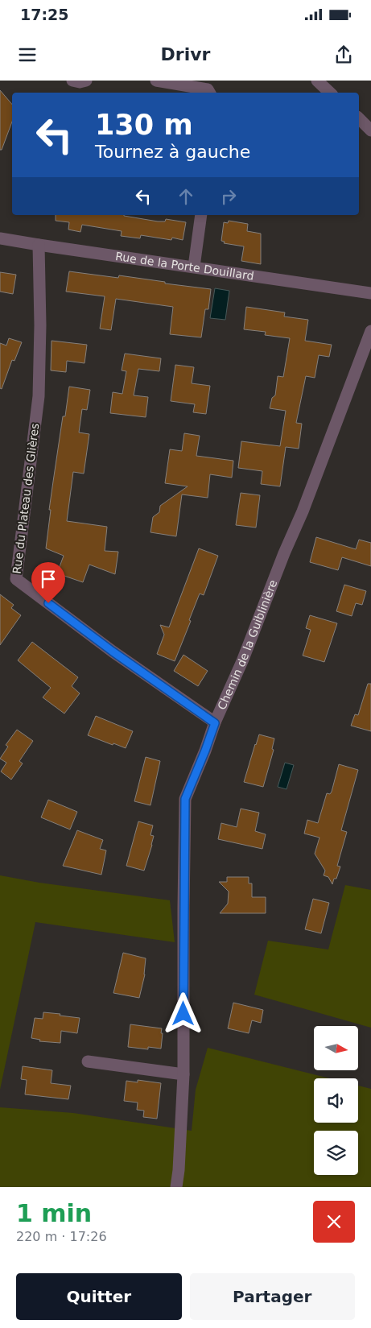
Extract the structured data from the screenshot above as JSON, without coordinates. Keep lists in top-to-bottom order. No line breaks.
{"streets":{"street":["Rue de la Porte Douillard","Rue du Plateau des Glières","Chemin de la Guiblinière"]},"crossings":[["Rue de la Porte Douillard","Rue du Plateau des Glières"],["Rue du Plateau des Glières","Chemin de la Guiblinière"]],"north":"right","page":{"status":"17:25","header":"Drivr","turn":["130 m","Tournez à gauche"],"heading":["1 min","220 m · 17:26"],"buttons":["Quitter","Partager"]}}
